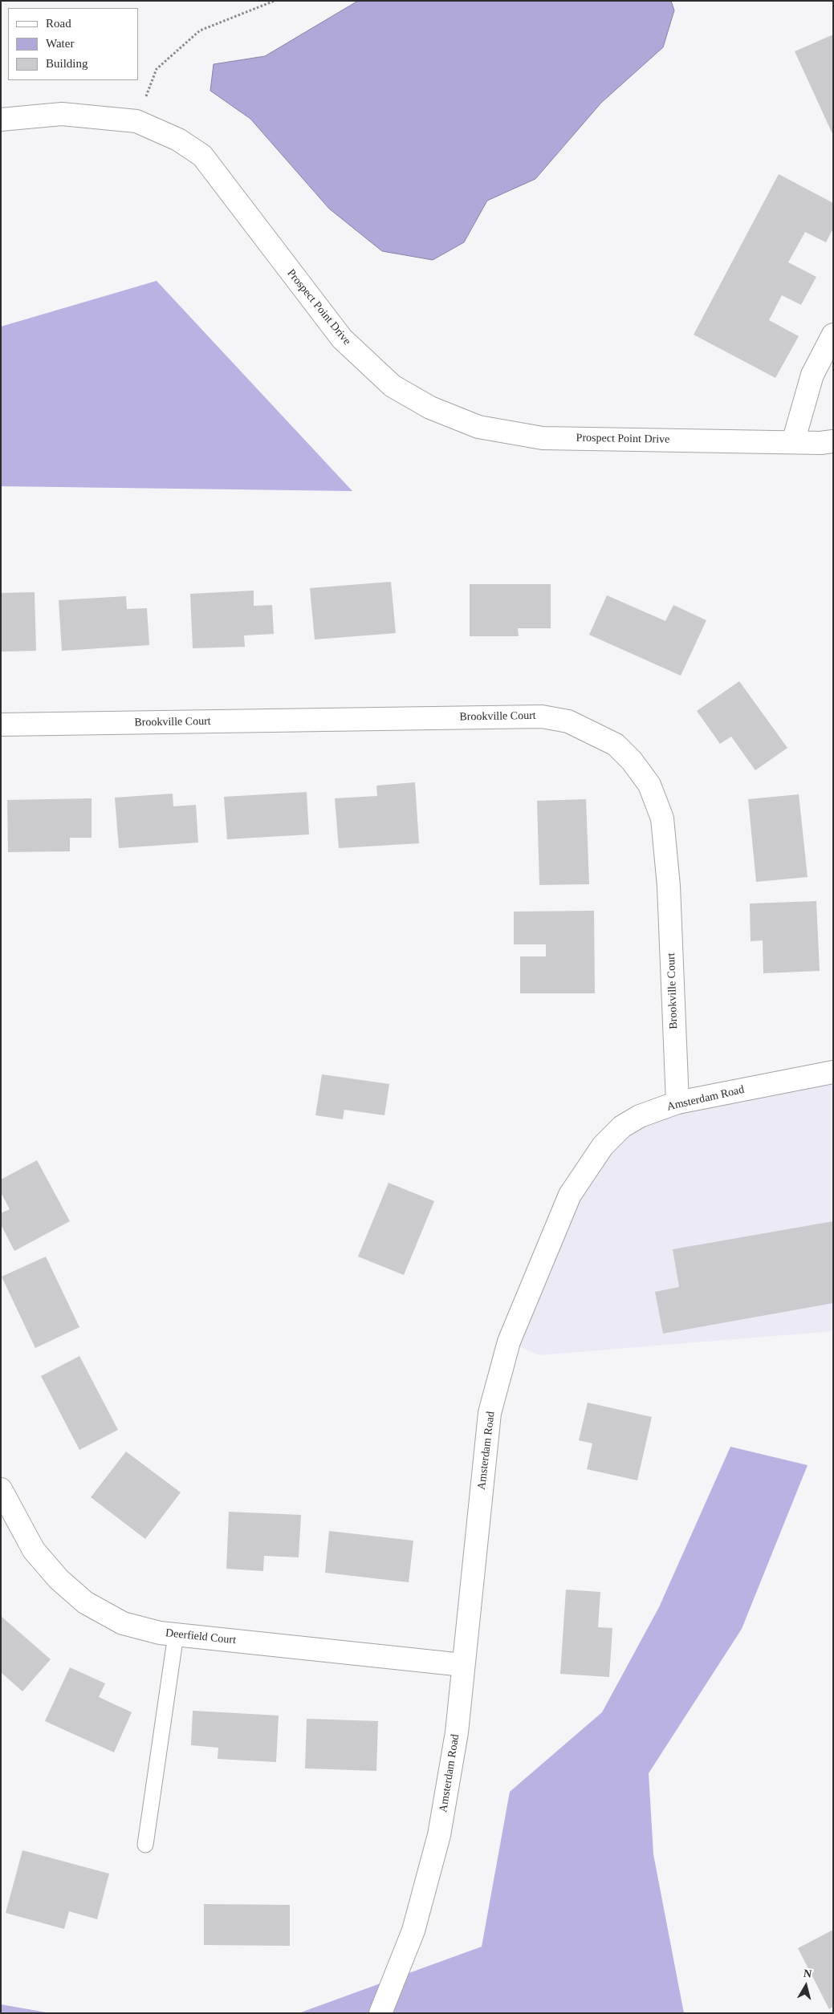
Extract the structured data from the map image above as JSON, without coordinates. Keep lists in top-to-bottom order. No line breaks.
{"streets":{"street":["Prospect Point Drive","Brookville Court","Amsterdam Road","Deerfield Court"]},"crossings":[["Brookville Court","Amsterdam Road"],["Amsterdam Road","Deerfield Court"]],"legend":["Road","Water","Building"],"north":"top"}
